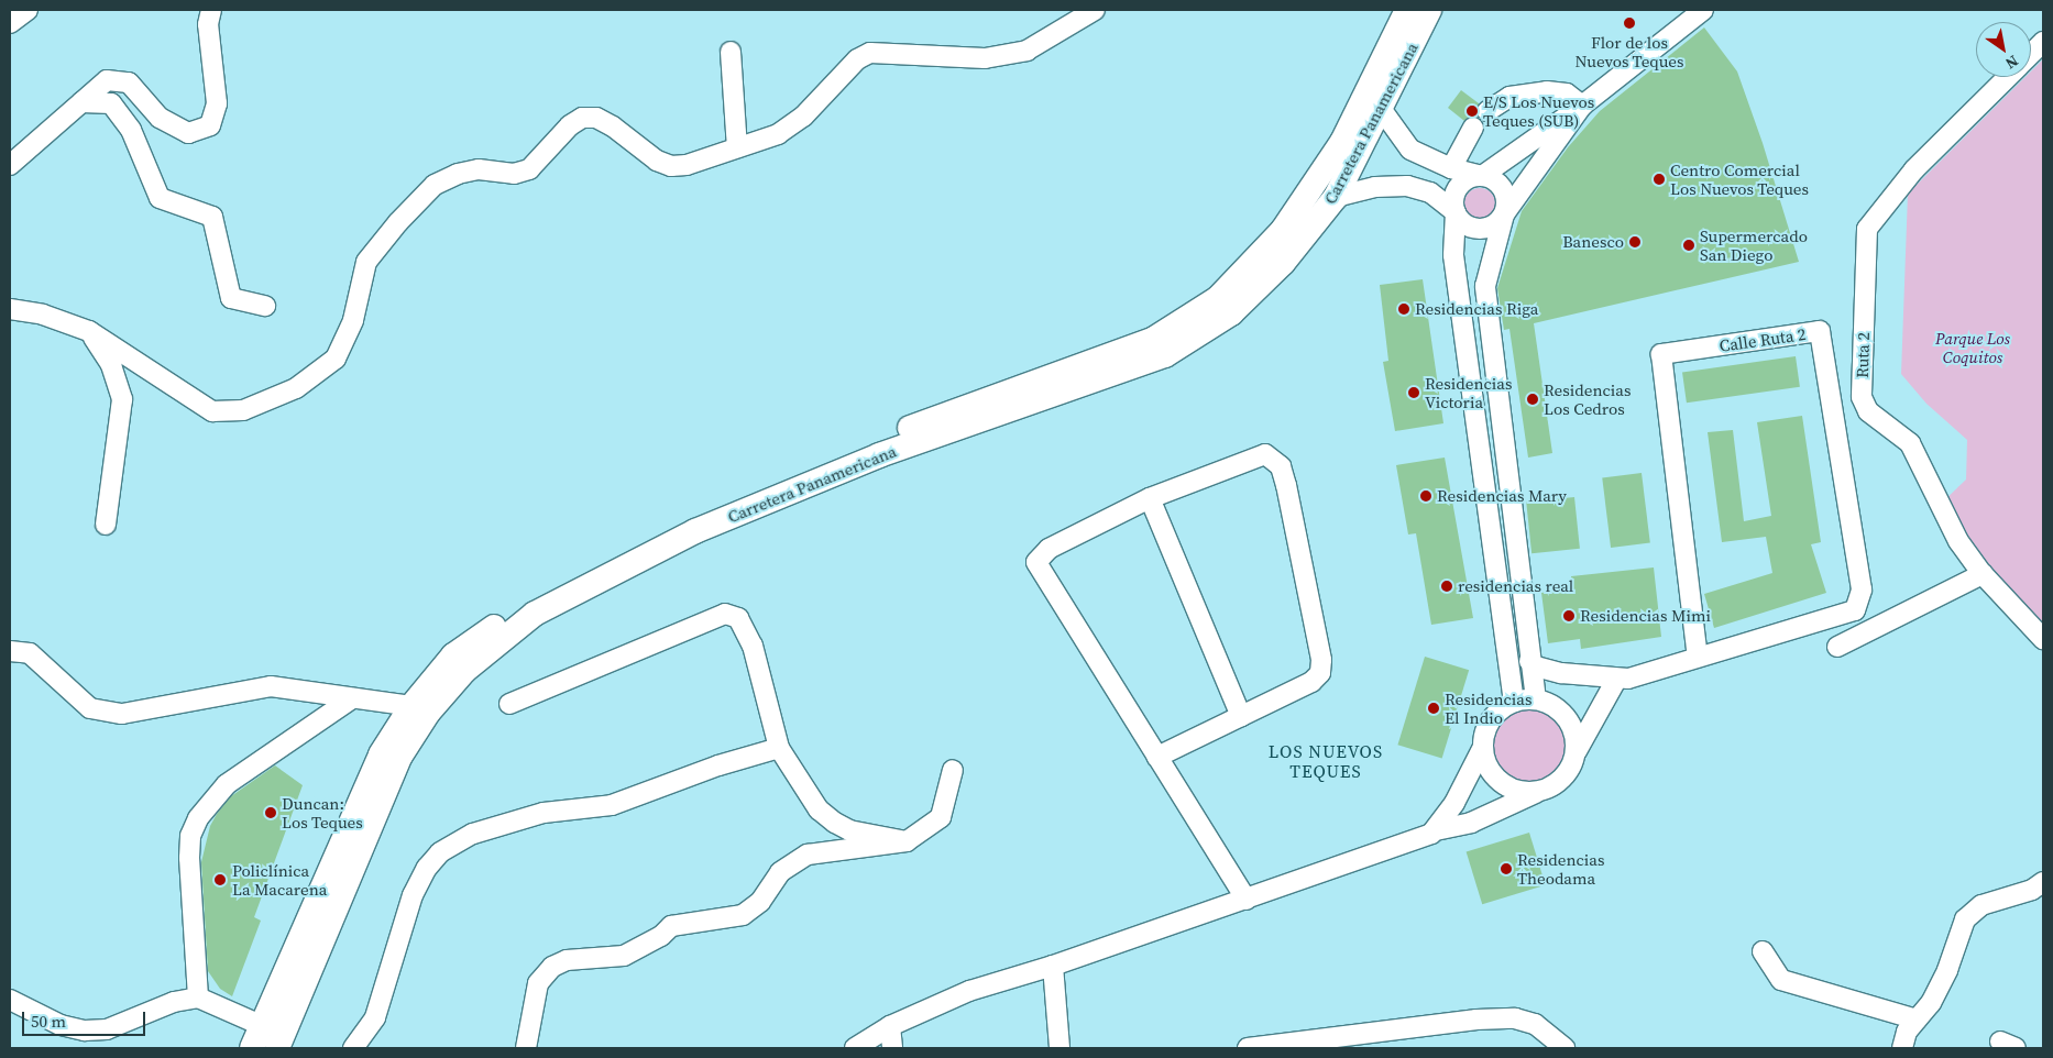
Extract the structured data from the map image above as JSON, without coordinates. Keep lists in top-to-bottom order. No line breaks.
{"streets":{"main road":["Carretera Panamericana"],"street":["Calle Ruta 2","Ruta 2"]},"districts":["LOS NUEVOS TEQUES"],"parks":["Parque Los Coquitos"],"places":["Flor de los Nuevos Teques","E/S Los Nuevos Teques (SUB)","Centro Comercial Los Nuevos Teques","Banesco","Supermercado San Diego","Residencias Riga","Residencias Victoria","Residencias Los Cedros","Residencias Mary","residencias real","Residencias Mimi","Residencias El Indio","Duncan: Los Teques","Residencias Theodama","Policlínica La Macarena"],"scale_bar":"50 m","north":"bottom right"}
